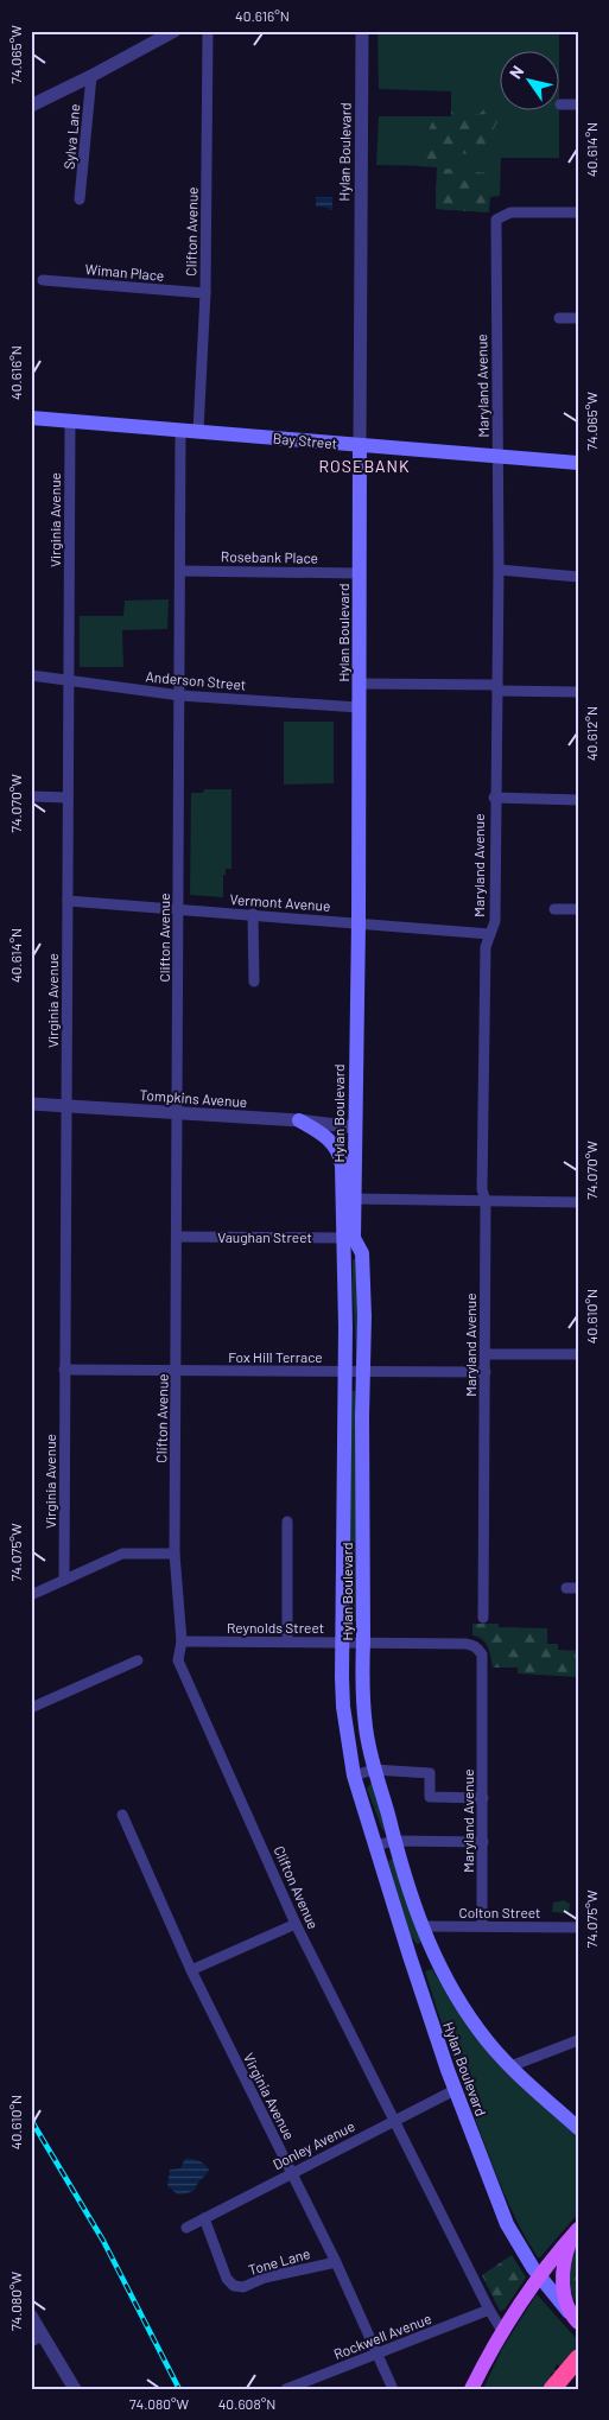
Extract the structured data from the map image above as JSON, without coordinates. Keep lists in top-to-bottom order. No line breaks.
{"streets":{"main road":["Hylan Boulevard","Bay Street"],"street":["Sylva Lane","Clifton Avenue","Wiman Place","Maryland Avenue","Virginia Avenue","Rosebank Place","Anderson Street","Vermont Avenue","Tompkins Avenue","Vaughan Street","Fox Hill Terrace","Reynolds Street","Colton Street","Donley Avenue","Tone Lane","Rockwell Avenue"]},"crossings":[["Hylan Boulevard","Bay Street"],["Hylan Boulevard","Rosebank Place"],["Hylan Boulevard","Anderson Street"],["Hylan Boulevard","Vermont Avenue"],["Hylan Boulevard","Tompkins Avenue"],["Hylan Boulevard","Vaughan Street"],["Hylan Boulevard","Fox Hill Terrace"],["Hylan Boulevard","Reynolds Street"],["Hylan Boulevard","Colton Street"],["Hylan Boulevard","Donley Avenue"],["Clifton Avenue","Wiman Place"],["Clifton Avenue","Bay Street"],["Clifton Avenue","Rosebank Place"],["Clifton Avenue","Anderson Street"],["Clifton Avenue","Vermont Avenue"],["Clifton Avenue","Tompkins Avenue"],["Clifton Avenue","Vaughan Street"],["Clifton Avenue","Fox Hill Terrace"],["Clifton Avenue","Reynolds Street"],["Clifton Avenue","Donley Avenue"],["Clifton Avenue","Rockwell Avenue"],["Maryland Avenue","Bay Street"],["Maryland Avenue","Vermont Avenue"],["Maryland Avenue","Fox Hill Terrace"],["Maryland Avenue","Reynolds Street"],["Maryland Avenue","Colton Street"],["Bay Street","Virginia Avenue"],["Virginia Avenue","Anderson Street"],["Virginia Avenue","Vermont Avenue"],["Virginia Avenue","Tompkins Avenue"],["Virginia Avenue","Fox Hill Terrace"],["Virginia Avenue","Donley Avenue"],["Virginia Avenue","Tone Lane"],["Virginia Avenue","Rockwell Avenue"],["Donley Avenue","Tone Lane"]],"districts":["ROSEBANK"],"north":"top left","coordinates":["40.616°N","74.065°W","40.614°N","40.612°N","74.070°W","40.610°N","74.075°W","74.080°W","40.608°N"]}
